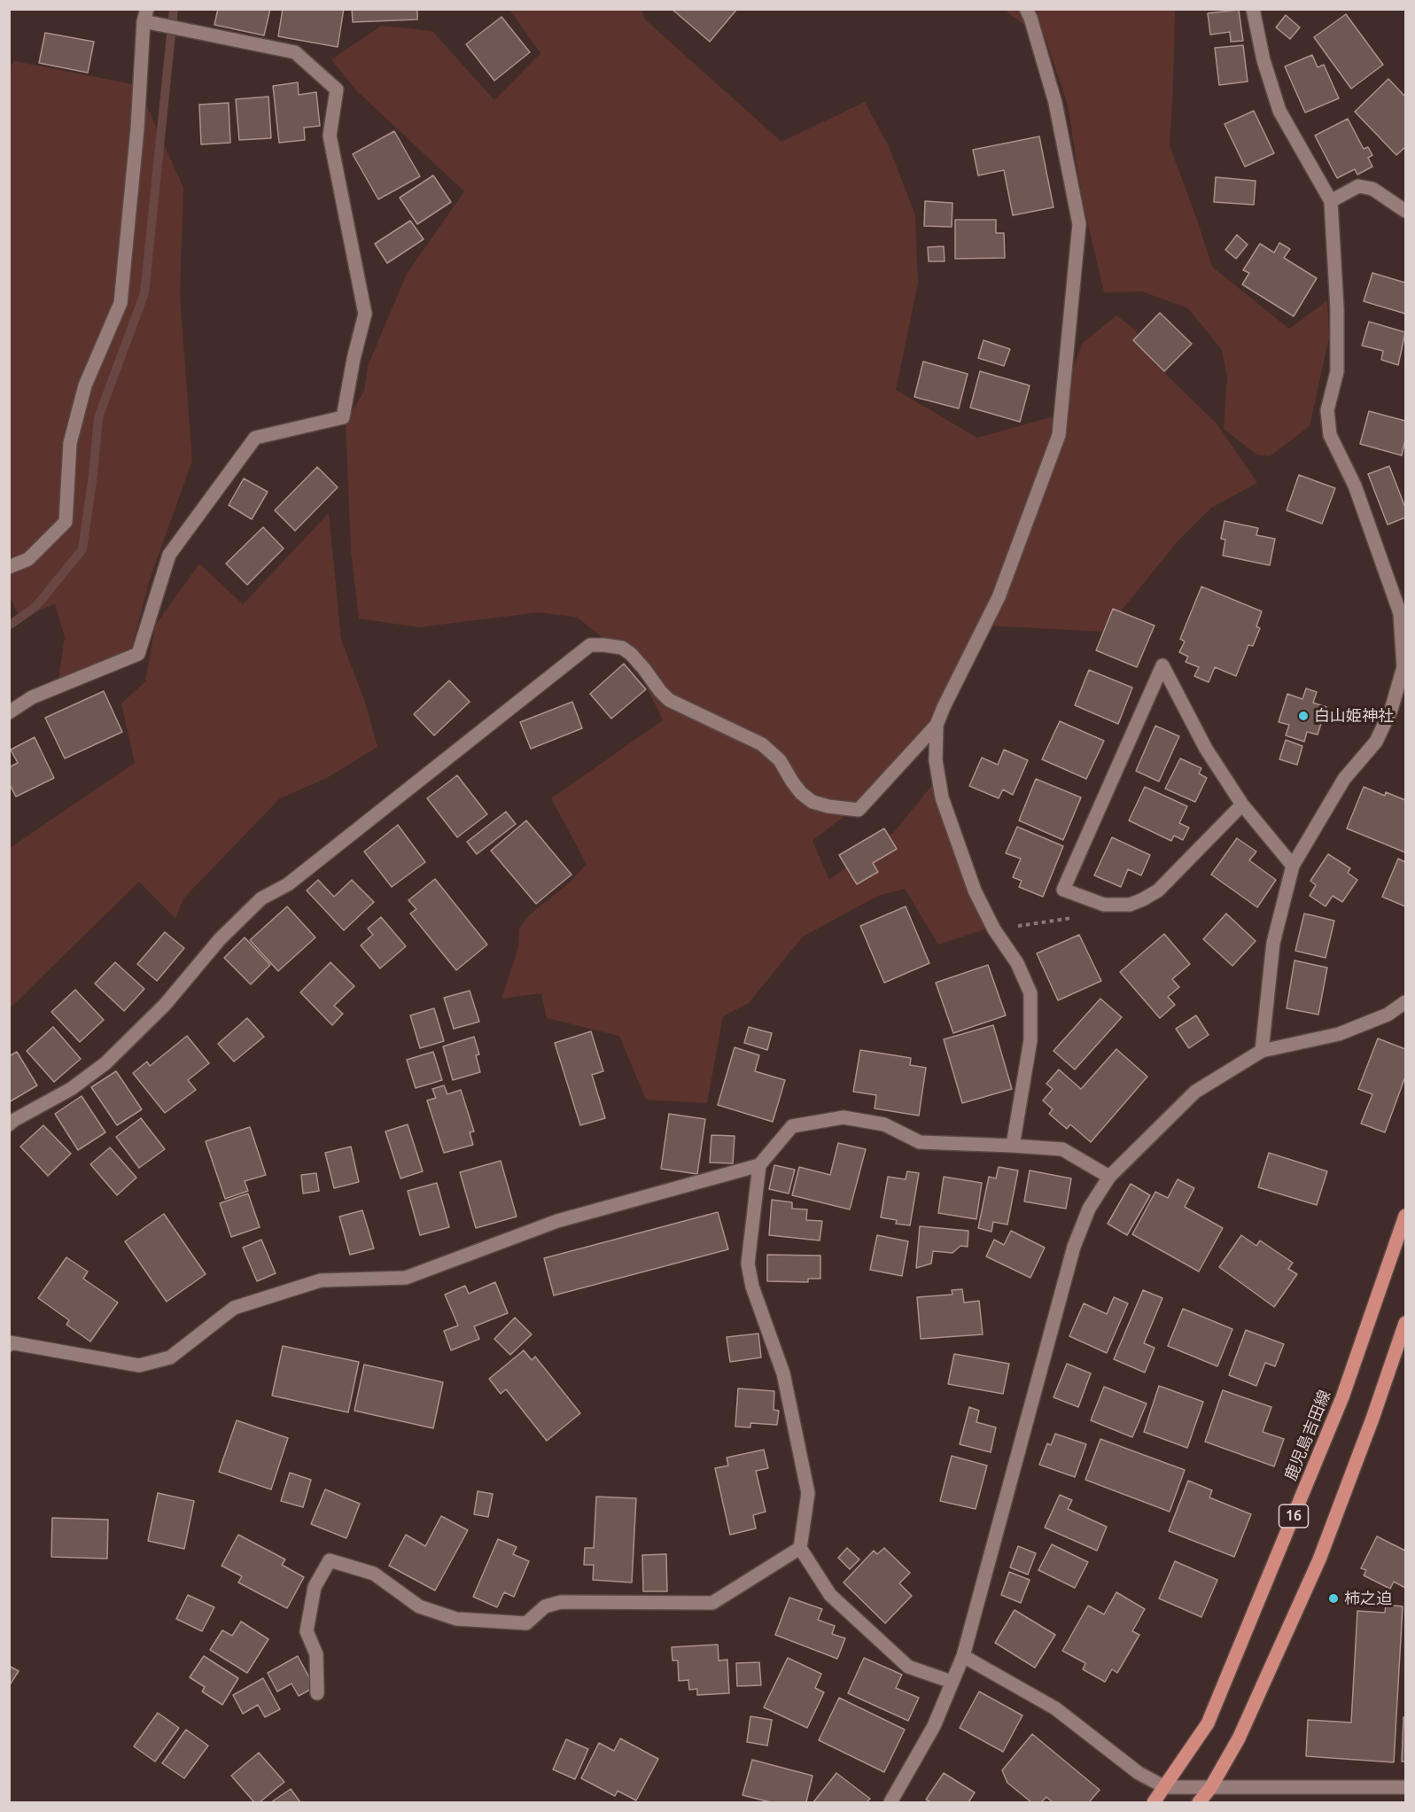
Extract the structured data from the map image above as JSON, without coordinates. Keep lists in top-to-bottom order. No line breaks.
{"streets":{"main road":["鹿児島吉田線","16"]},"places":["白山姫神社","柿之迫"]}
